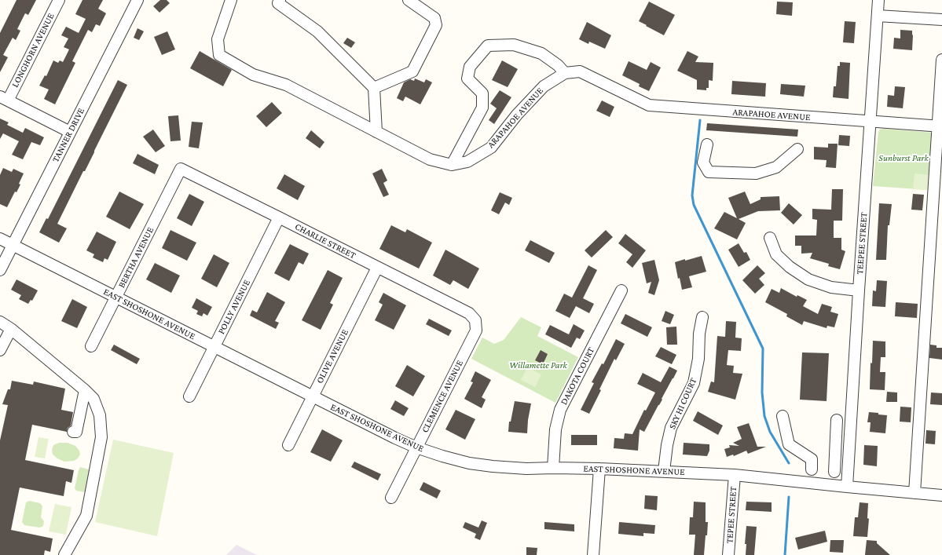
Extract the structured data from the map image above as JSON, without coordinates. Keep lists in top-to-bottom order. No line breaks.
{"streets":{"street":["LONGHORN AVENUE","ARAPAHOE AVENUE","TANNER DRIVE","CHARLIE STREET","TEEPEE STREET","BERTHA AVENUE","POLLY AVENUE","EAST SHOSHONE AVENUE","OLIVE AVENUE","DAKOTA COURT","CLEMENCE AVENUE","SKY HI COURT","TEPEE STREET"]},"crossings":[["ARAPAHOE AVENUE","TEEPEE STREET"],["TANNER DRIVE","EAST SHOSHONE AVENUE"],["CHARLIE STREET","BERTHA AVENUE"],["CHARLIE STREET","POLLY AVENUE"],["CHARLIE STREET","OLIVE AVENUE"],["CHARLIE STREET","CLEMENCE AVENUE"],["TEEPEE STREET","EAST SHOSHONE AVENUE"],["BERTHA AVENUE","EAST SHOSHONE AVENUE"],["POLLY AVENUE","EAST SHOSHONE AVENUE"],["EAST SHOSHONE AVENUE","OLIVE AVENUE"],["EAST SHOSHONE AVENUE","DAKOTA COURT"],["EAST SHOSHONE AVENUE","CLEMENCE AVENUE"],["EAST SHOSHONE AVENUE","SKY HI COURT"],["EAST SHOSHONE AVENUE","TEPEE STREET"]],"parks":["Sunburst Park","Willamette Park"]}
